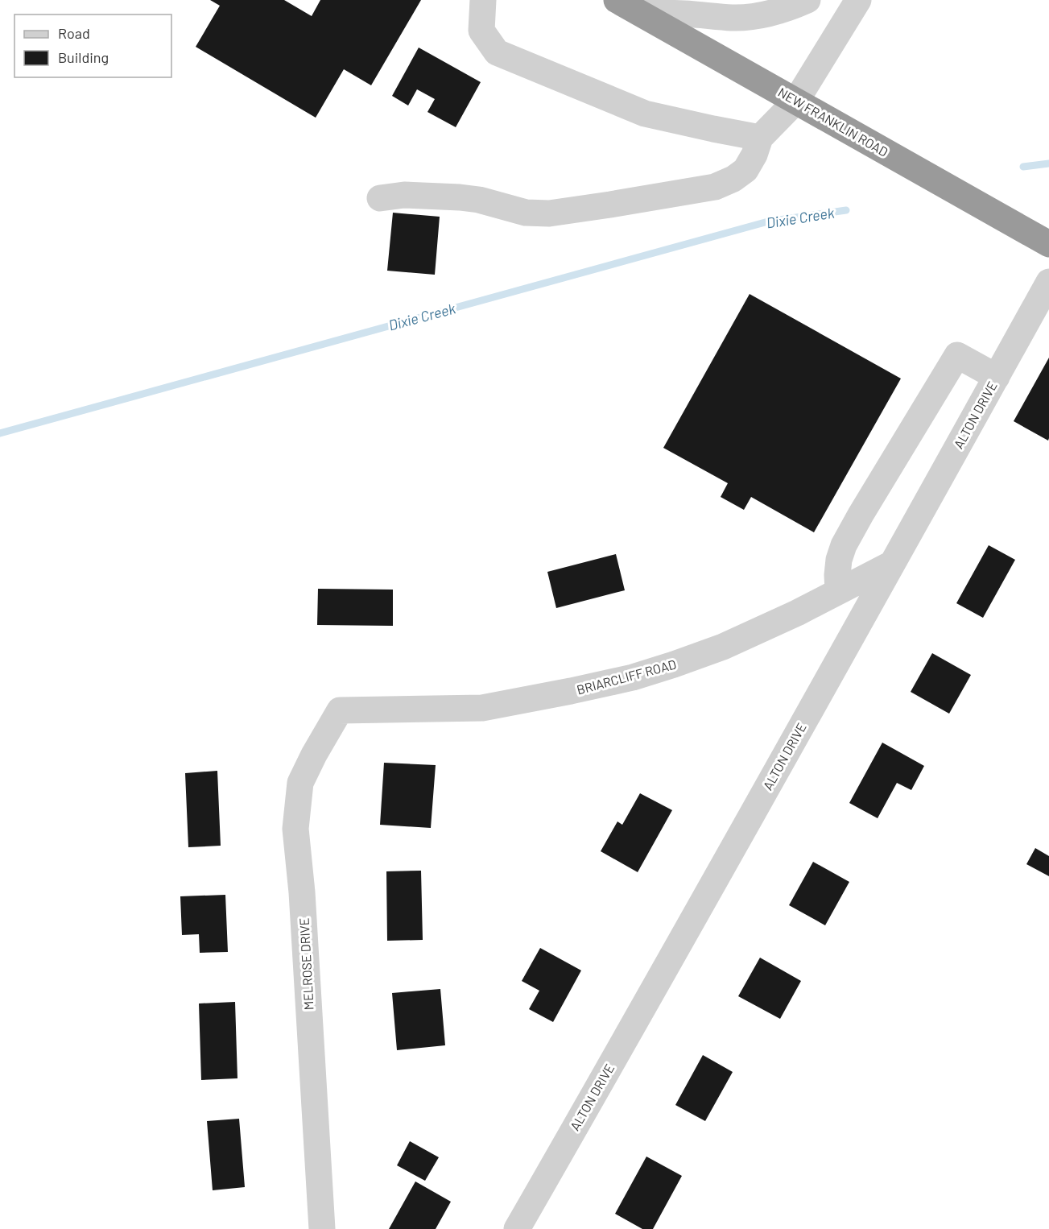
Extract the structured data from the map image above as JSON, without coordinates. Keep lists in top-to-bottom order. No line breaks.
{"streets":{"highway":["NEW FRANKLIN ROAD"],"street":["ALTON DRIVE","BRIARCLIFF ROAD","MELROSE DRIVE"]},"crossings":[["ALTON DRIVE","BRIARCLIFF ROAD"],["BRIARCLIFF ROAD","MELROSE DRIVE"]],"water":["Dixie Creek"],"legend":["Road","Building"]}
